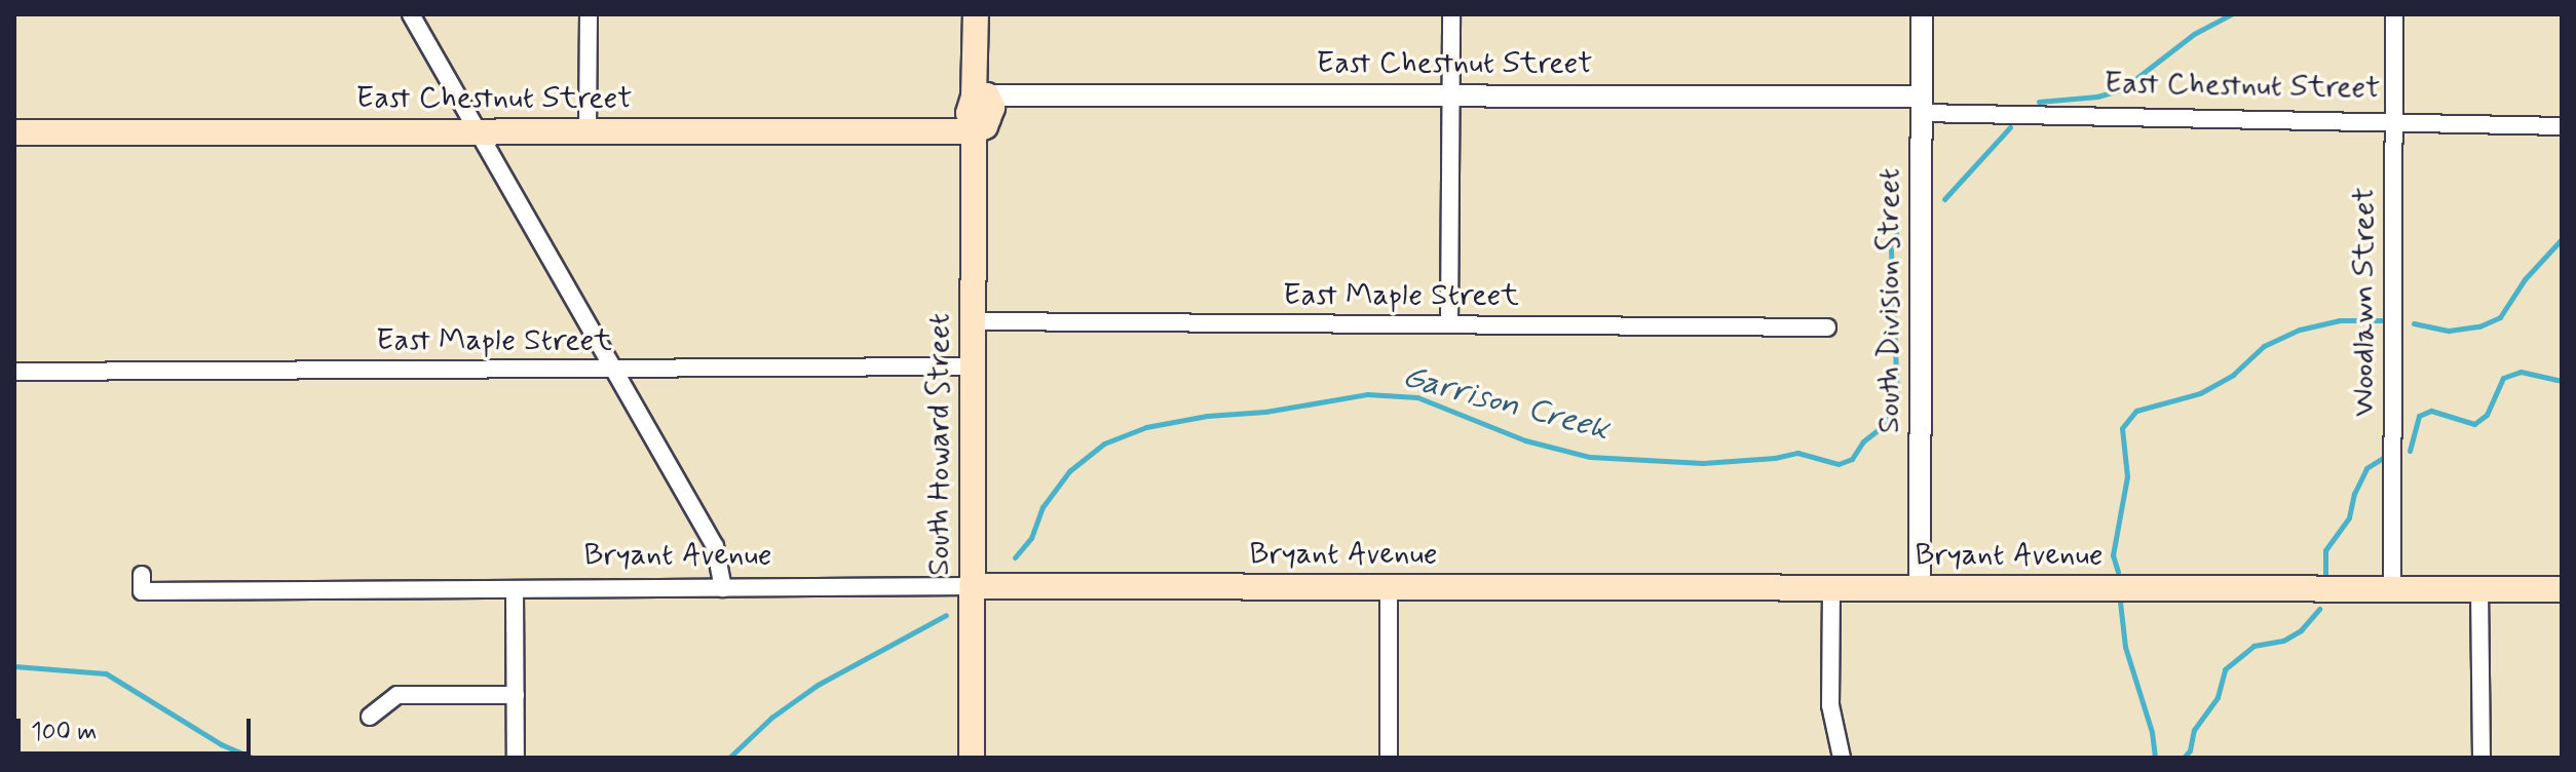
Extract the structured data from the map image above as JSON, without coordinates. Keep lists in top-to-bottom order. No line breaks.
{"streets":{"main road":["East Chestnut Street","South Howard Street","Bryant Avenue"],"street":["East Maple Street","South Division Street","Woodlawn Street"]},"crossings":[["East Chestnut Street","South Division Street"],["East Chestnut Street","Woodlawn Street"],["East Chestnut Street","South Howard Street"],["East Maple Street","South Howard Street"],["South Division Street","Bryant Avenue"],["Woodlawn Street","Bryant Avenue"],["South Howard Street","Bryant Avenue"]],"water":["Garrison Creek"],"scale_bar":"100 m"}
